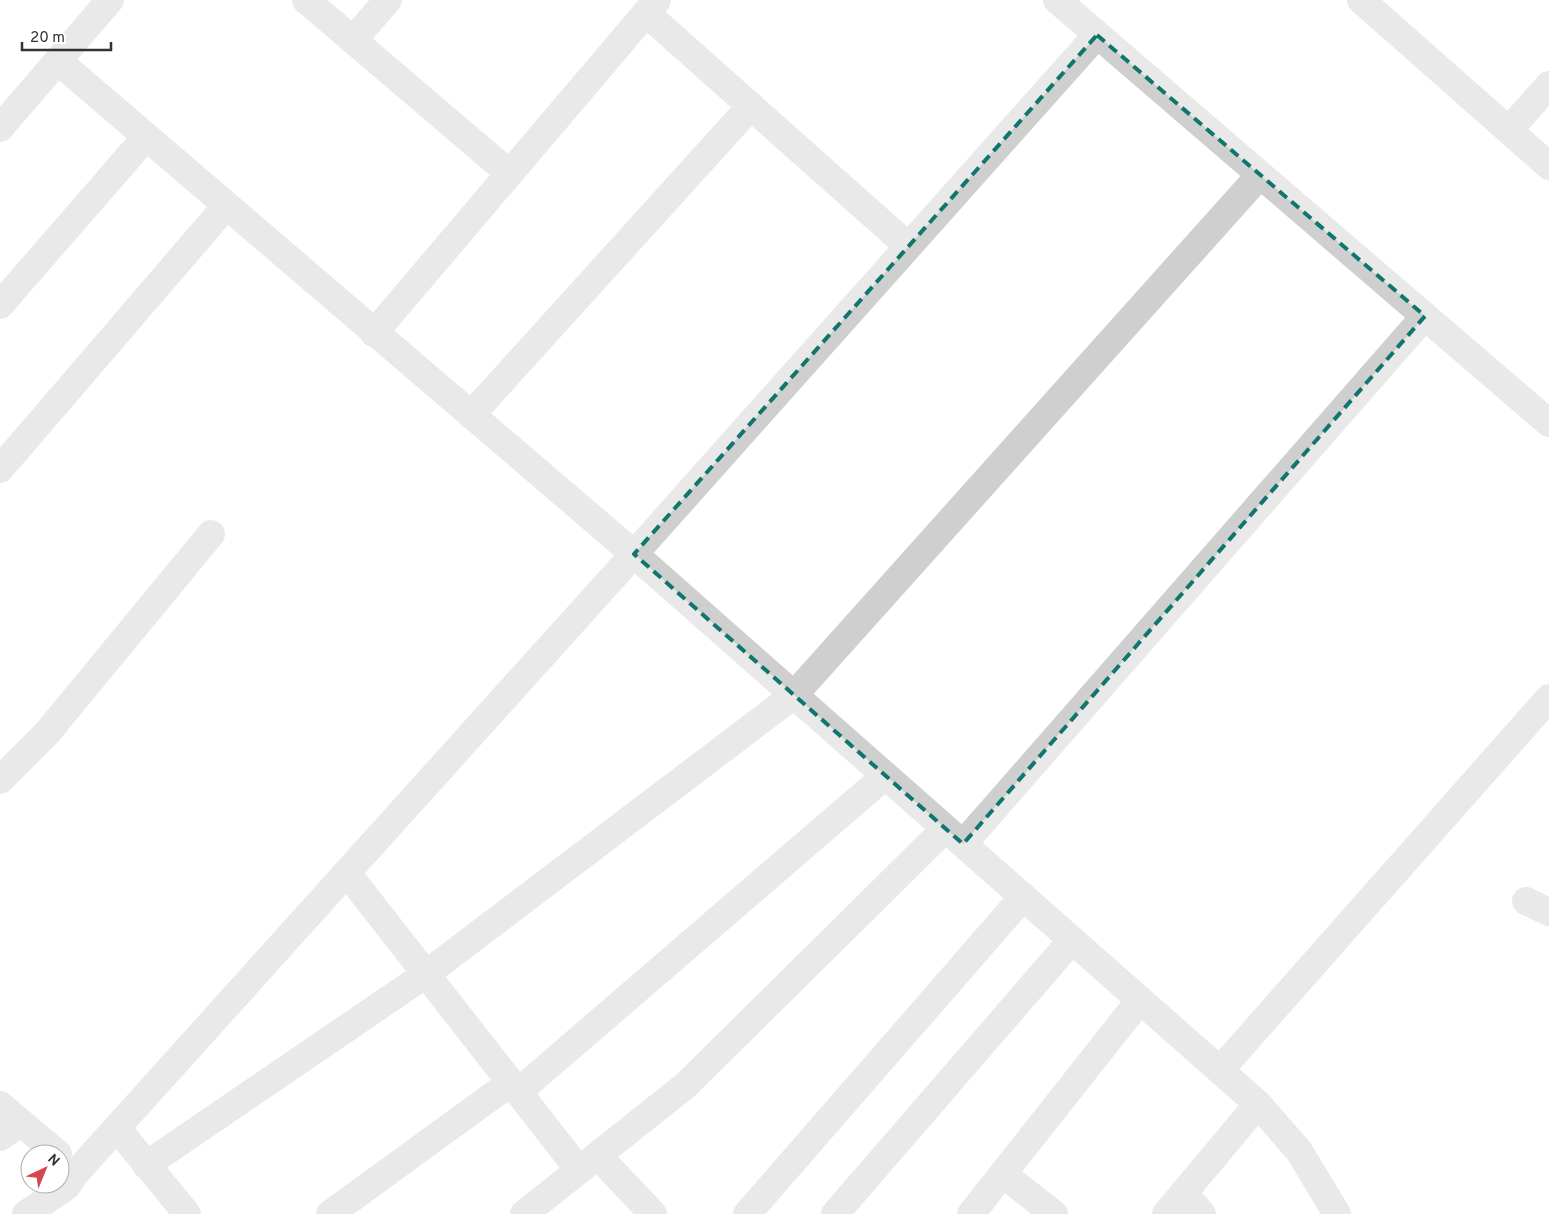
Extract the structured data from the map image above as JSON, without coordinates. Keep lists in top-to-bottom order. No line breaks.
{"scale_bar":"20 m","north":"top right"}
